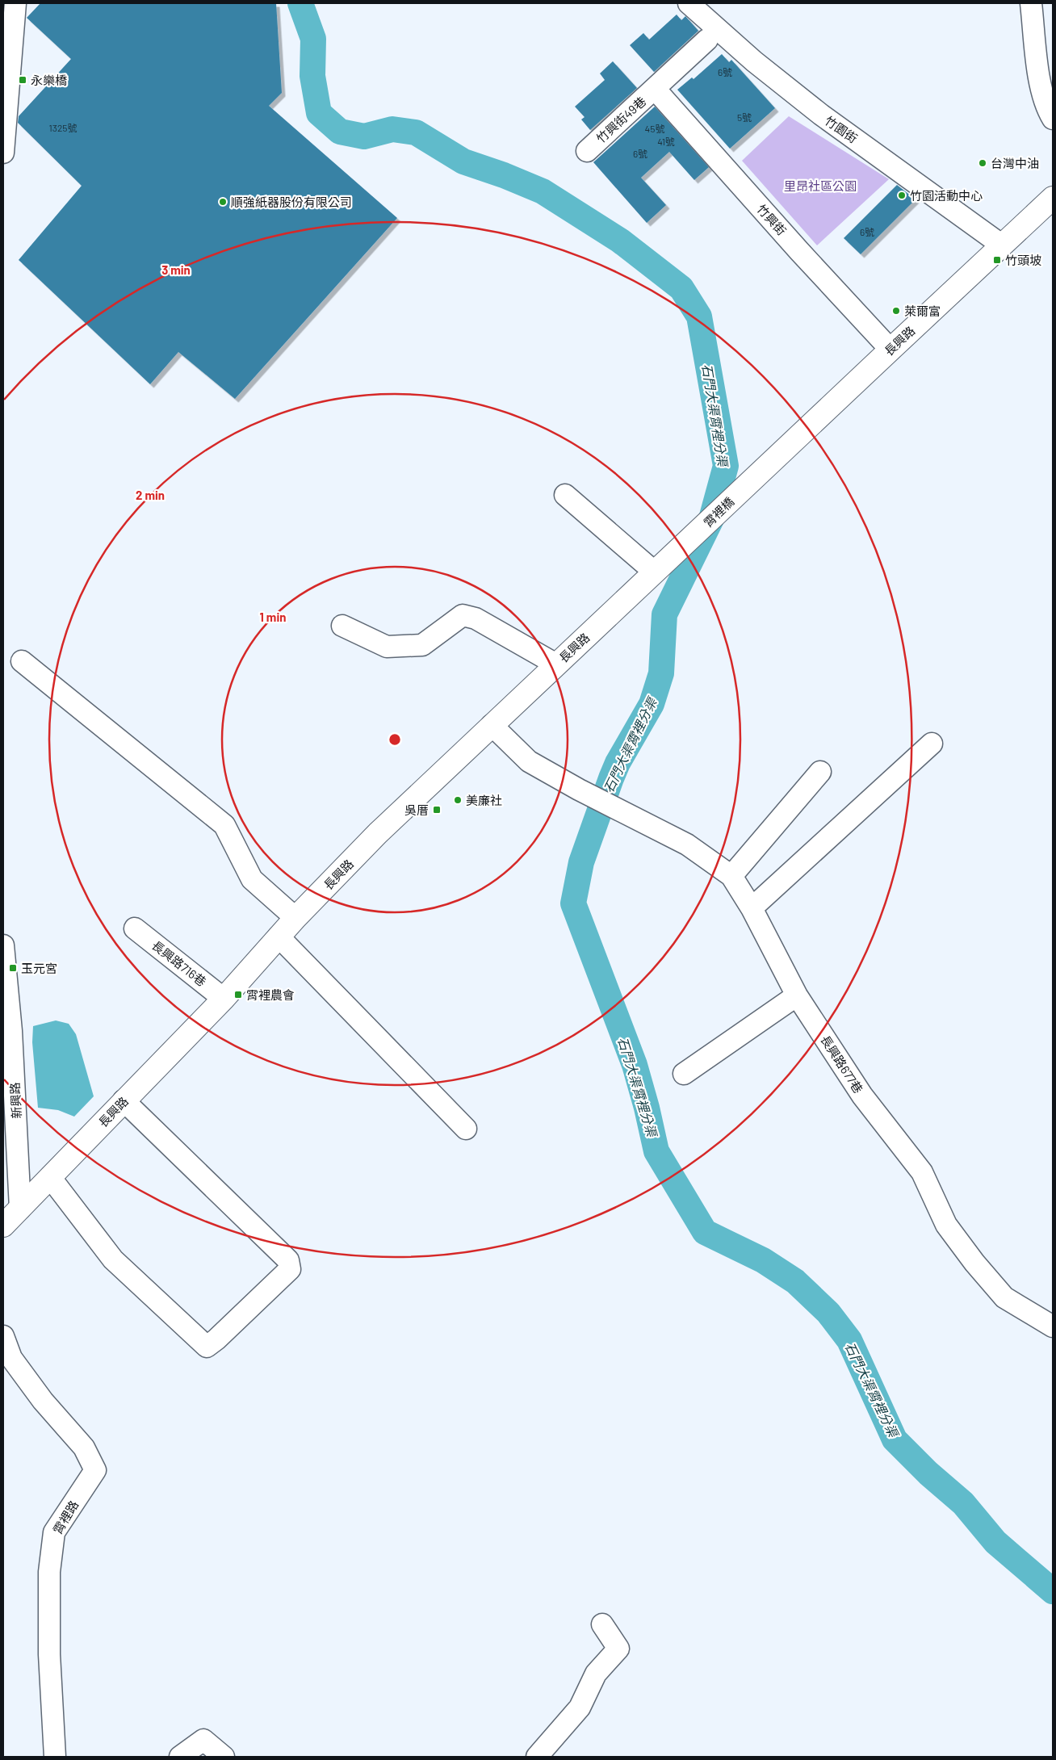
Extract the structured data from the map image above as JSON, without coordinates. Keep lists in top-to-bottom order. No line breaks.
{"streets":{"main road":["長興路","霄裡橋"],"street":["竹興街49巷","竹園街","竹興街","長興路716巷","長興路677巷","新興路","霄裡路"]},"crossings":[["竹興街49巷","竹興街"],["竹園街","長興路"],["竹興街","長興路"],["長興路","霄裡橋"],["長興路","長興路716巷"],["長興路","長興路677巷"],["長興路","新興路"]],"water":["石門大渠霄裡分渠"],"parks":["里昂社區公園"],"places":{"transit":["永樂橋","竹頭坡","吳厝","玉元宮","霄裡農會"],"other":["台灣中油","竹園活動中心","順強紙器股份有限公司","萊爾富","美廉社"]},"house_numbers":["6號","5號","1325號","45號","41號","6號","6號"],"rings":["3 min","2 min","1 min"]}
